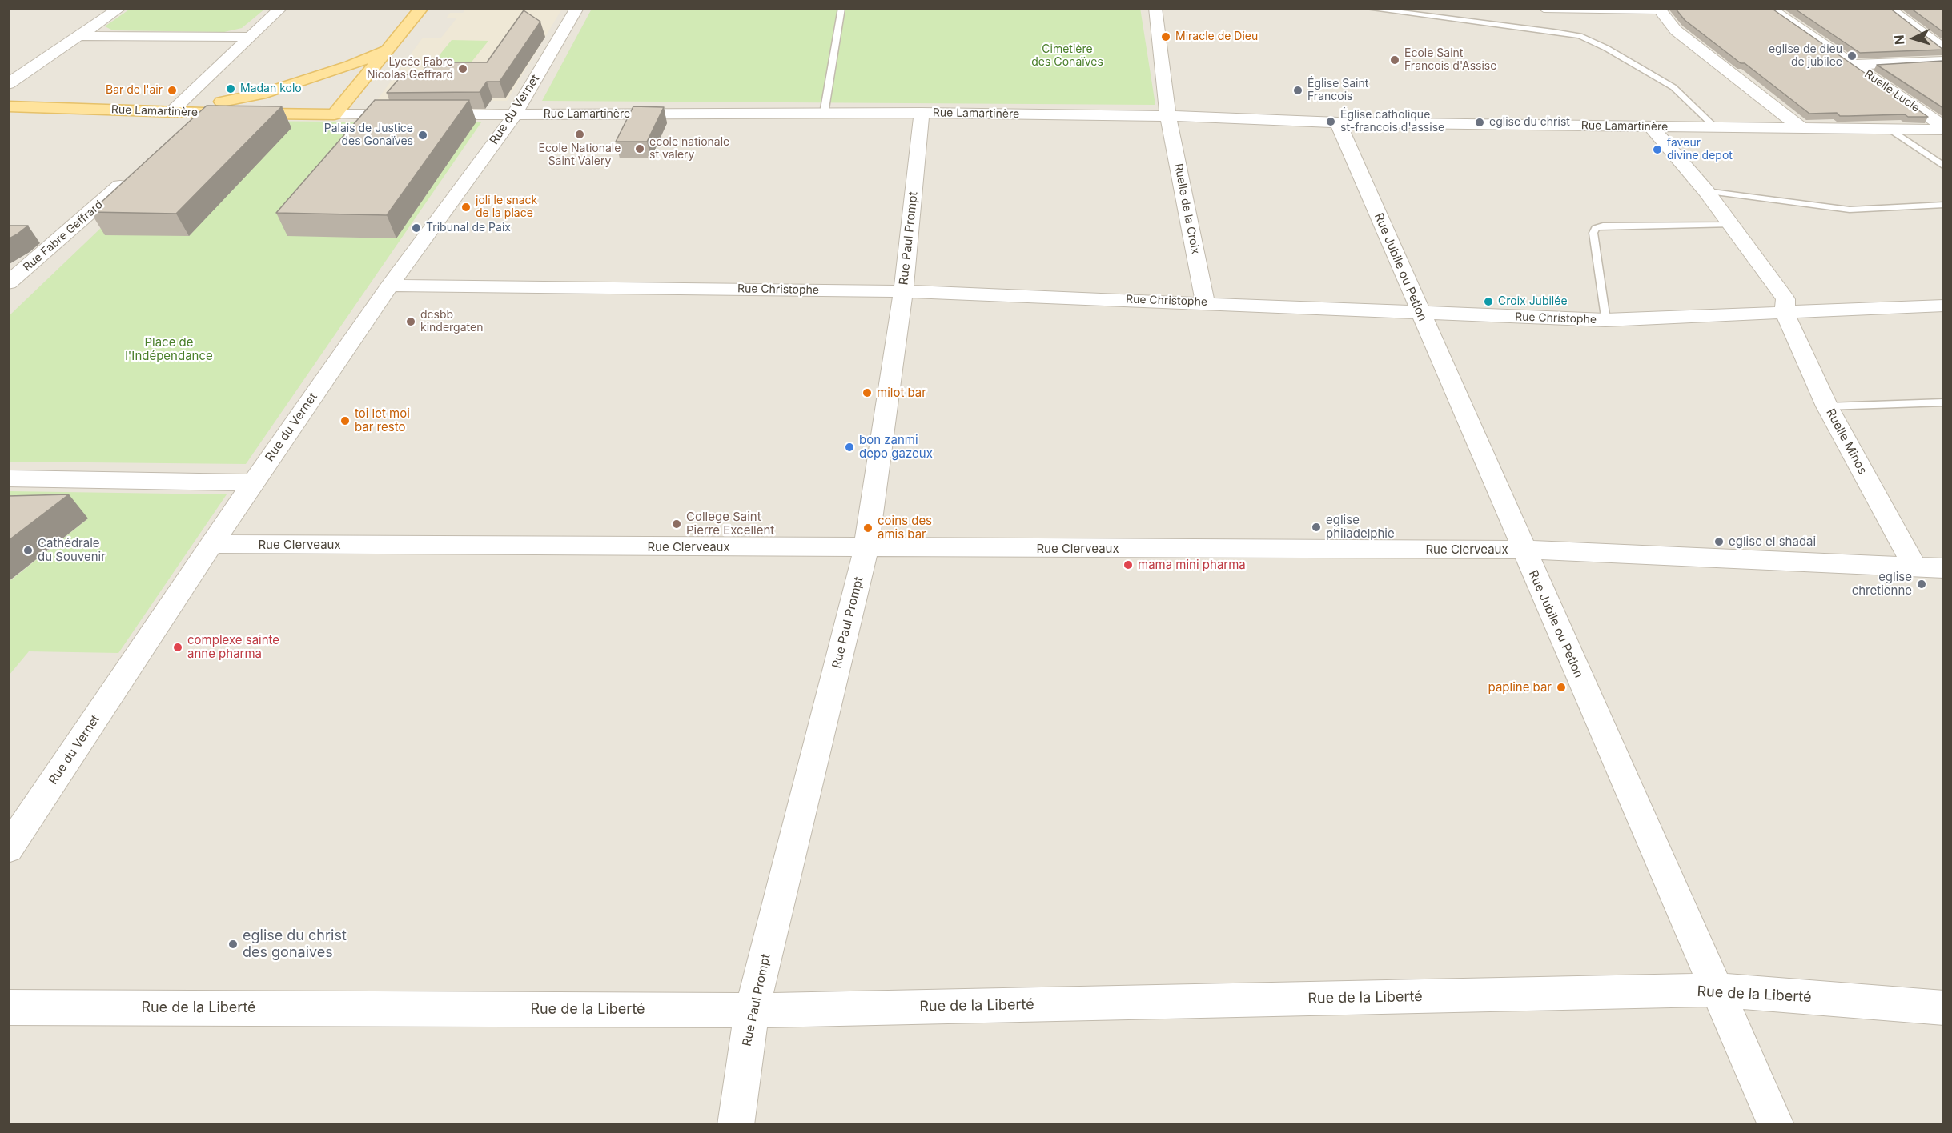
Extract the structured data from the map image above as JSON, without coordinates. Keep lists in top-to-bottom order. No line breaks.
{"streets":{"main road":["Rue Lamartinère"],"street":["Ruelle Lucie","Rue du Vernet","Ruelle de la Croix","Rue Fabre Geffrard","Rue Paul Prompt","Rue Jubile ou Petion","Rue Christophe","Ruelle Minos","Rue Clerveaux","Rue de la Liberté"]},"crossings":[["Ruelle Lucie","Rue Lamartinère"],["Rue du Vernet","Rue Lamartinère"],["Rue du Vernet","Rue Christophe"],["Rue du Vernet","Rue Clerveaux"],["Rue Lamartinère","Ruelle de la Croix"],["Rue Lamartinère","Rue Paul Prompt"],["Rue Lamartinère","Rue Jubile ou Petion"],["Rue Lamartinère","Ruelle Minos"],["Ruelle de la Croix","Rue Christophe"],["Rue Paul Prompt","Rue Christophe"],["Rue Paul Prompt","Rue Clerveaux"],["Rue Paul Prompt","Rue de la Liberté"],["Rue Jubile ou Petion","Rue Christophe"],["Rue Jubile ou Petion","Rue Clerveaux"],["Rue Jubile ou Petion","Rue de la Liberté"],["Rue Christophe","Ruelle Minos"],["Ruelle Minos","Rue Clerveaux"]],"parks":["Cimetière des Gonaïves","Place de l'Indépendance"],"places":["Miracle de Dieu","eglise de dieu de jubilee","Ecole Saint Francois d'Assise","Lycée Fabre Nicolas Geffrard","Madan kolo","Bar de l'air","Église Saint Francois","Église catholique st-francois d'assise","eglise du christ","Ecole Nationale Saint Valery","Palais de Justice des Gonaïves","ecole nationale st valery","faveur divine depot","joli le snack de la place","Tribunal de Paix","Croix Jubilée","dcsbb kindergaten","milot bar","toi let moi bar resto","bon zanmi depo gazeux","College Saint Pierre Excellent","eglise philadelphie","coins des amis bar","eglise el shadai","Cathédrale du Souvenir","mama mini pharma","eglise chretienne","complexe sainte anne pharma","papline bar","eglise du christ des gonaives"],"north":"left"}
